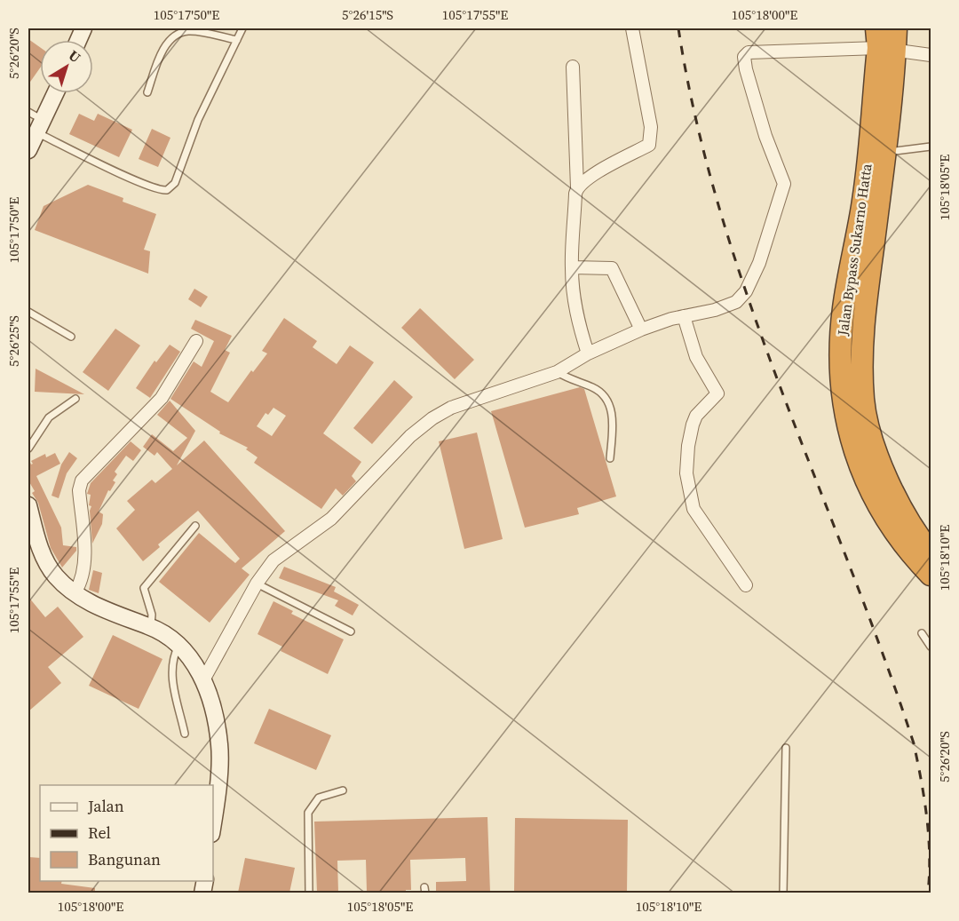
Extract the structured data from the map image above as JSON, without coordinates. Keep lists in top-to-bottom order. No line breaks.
{"streets":{"highway":["Jalan Bypass Sukarno Hatta"]},"legend":["Jalan","Rel","Bangunan"],"north":"top right","coordinates":["105°17'50\"E","5°26'15\"S","105°17'55\"E","105°18'00\"E","5°26'20\"S","105°18'05\"E","5°26'25\"S","105°18'10\"E"]}
